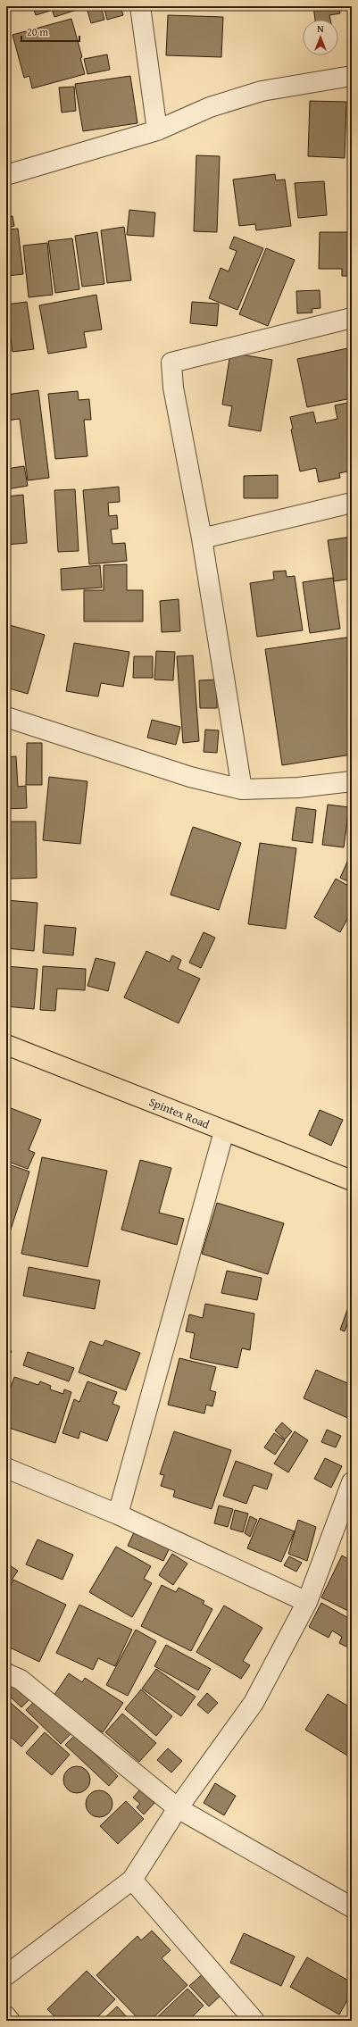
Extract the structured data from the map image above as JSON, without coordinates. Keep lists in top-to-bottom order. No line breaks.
{"streets":{"main road":["Spintex Road"]},"scale_bar":"20 m","north":"top"}
